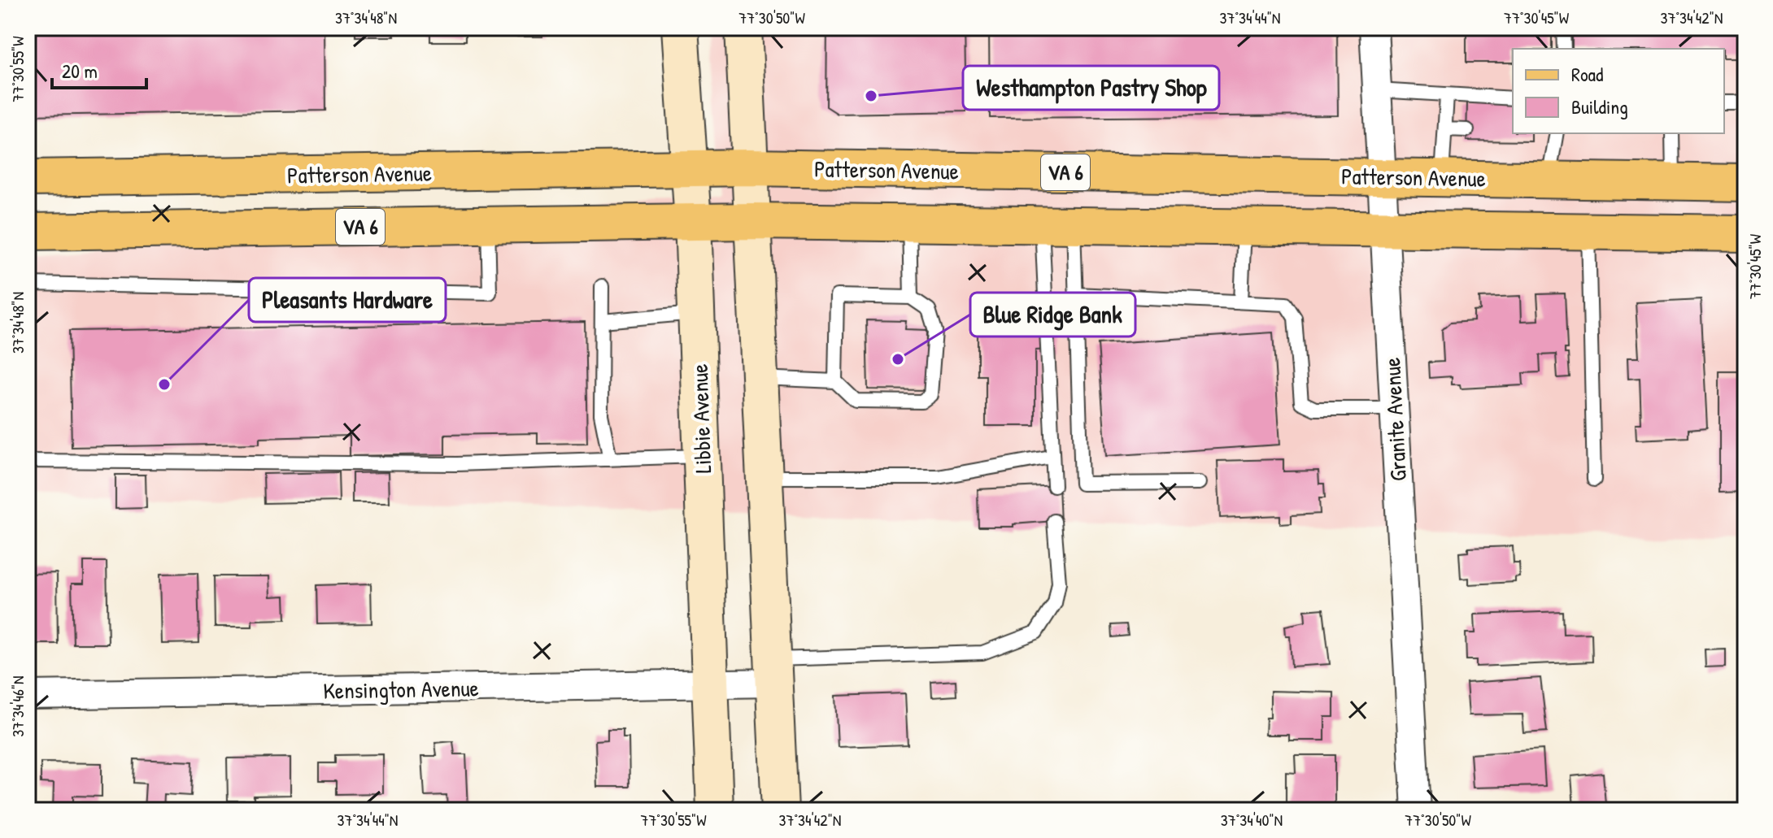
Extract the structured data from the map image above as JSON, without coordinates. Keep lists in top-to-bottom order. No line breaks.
{"streets":{"main road":["Patterson Avenue","VA 6","Libbie Avenue"],"street":["Granite Avenue","Kensington Avenue"]},"crossings":[["Patterson Avenue","Libbie Avenue"],["Patterson Avenue","Granite Avenue"],["VA 6","Libbie Avenue"],["VA 6","Granite Avenue"],["Libbie Avenue","Kensington Avenue"]],"places":["Westhampton Pastry Shop","Blue Ridge Bank","Pleasants Hardware"],"legend":["Road","Building"],"scale_bar":"20 m","coordinates":["37°34'48\"N","77°30'50\"W","37°34'44\"N","77°30'45\"W","37°34'42\"N","77°30'55\"W","37°34'46\"N","37°34'40\"N"]}
